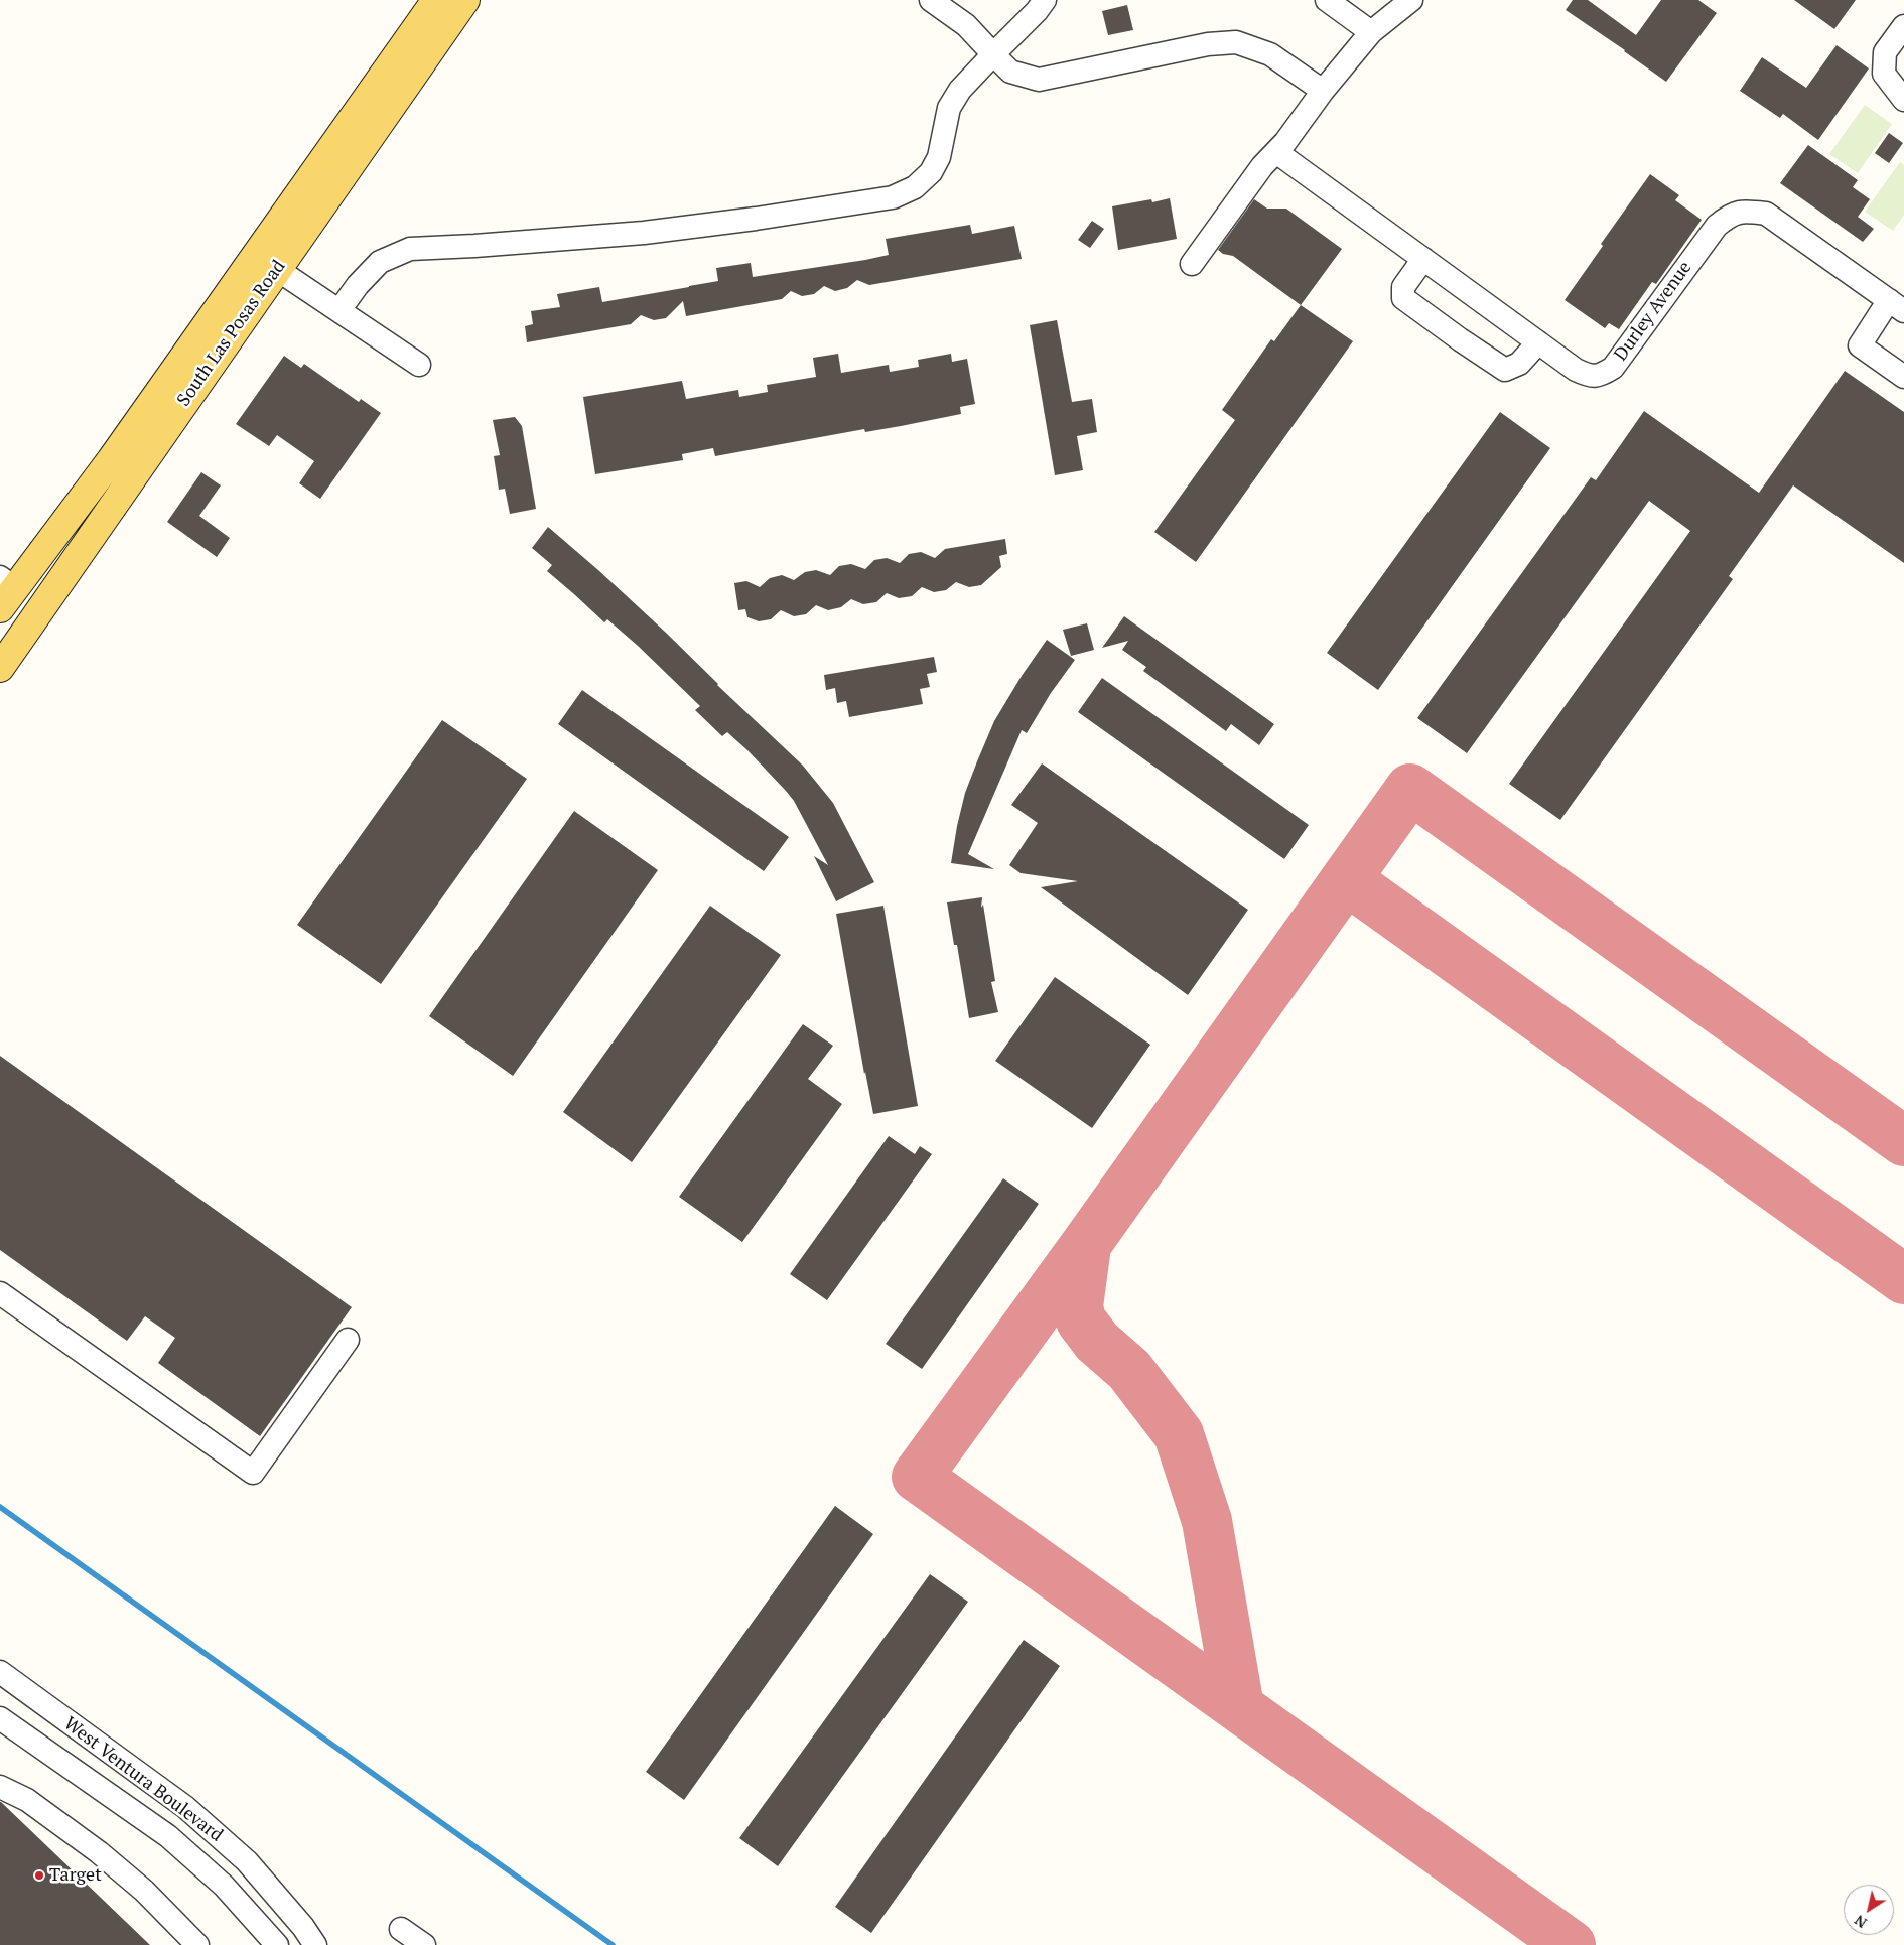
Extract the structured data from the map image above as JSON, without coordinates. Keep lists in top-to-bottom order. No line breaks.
{"streets":{"main road":["South Las Posas Road"],"street":["Durley Avenue","West Ventura Boulevard"]},"places":["Target"],"north":"bottom left"}
